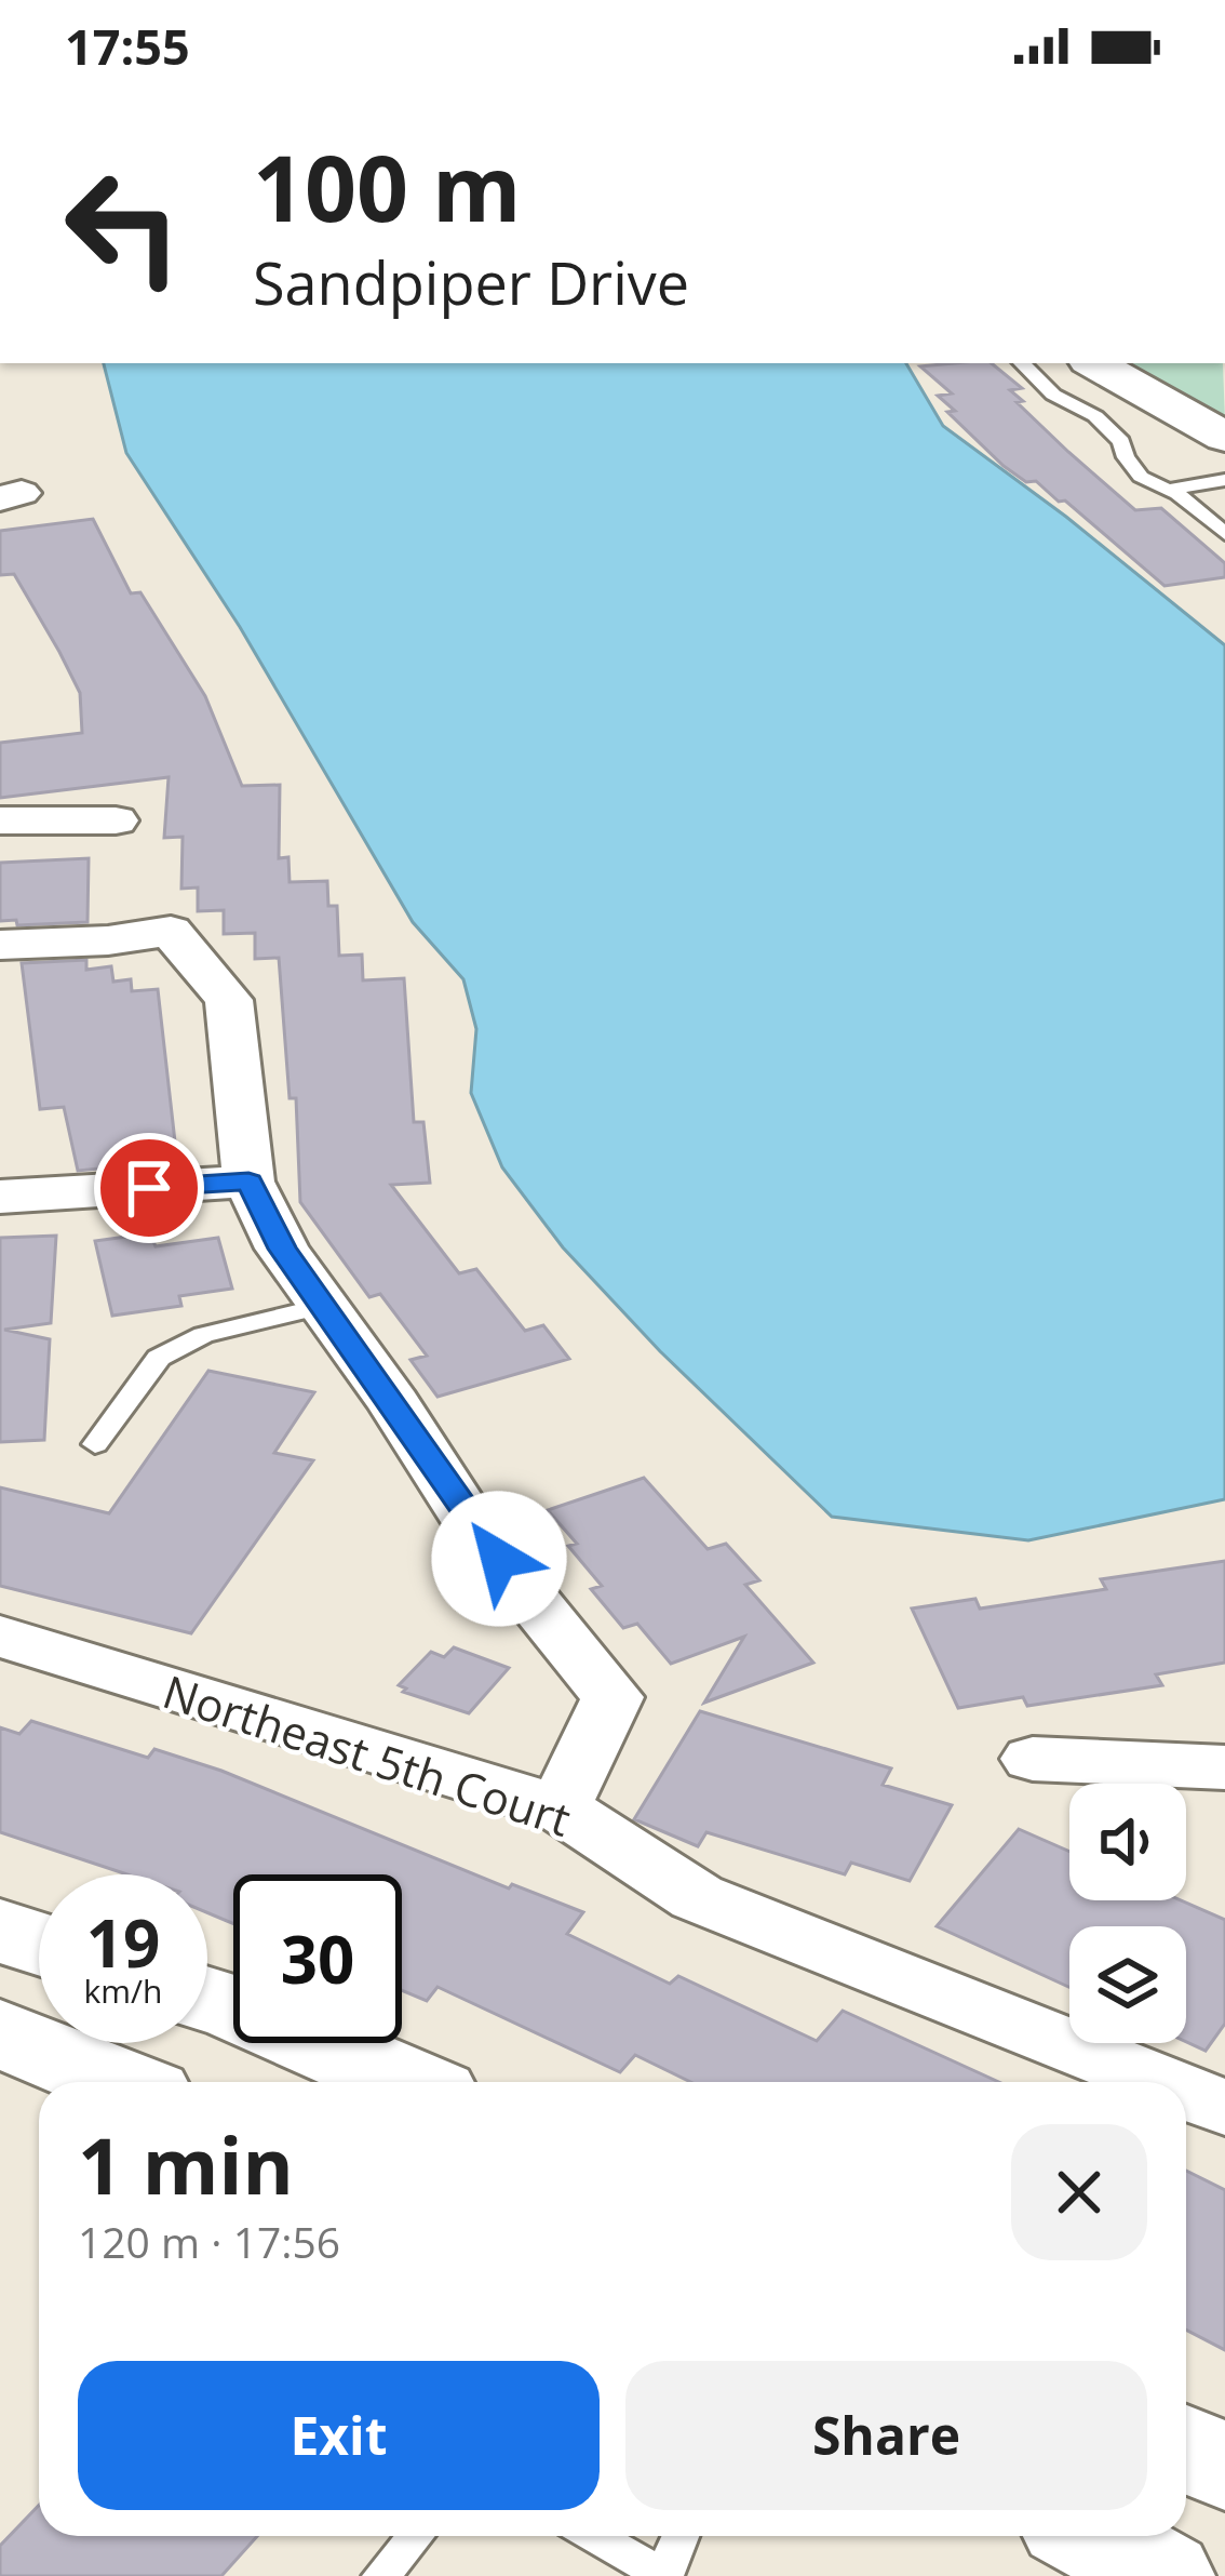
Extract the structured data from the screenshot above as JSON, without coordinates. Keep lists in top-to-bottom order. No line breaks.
{"streets":{"street":["Northeast 5th Court"]},"page":{"status":"17:55","turn":["100 m","Sandpiper Drive"],"speed":"19 km/h","limit":"30","heading":["1 min","120 m · 17:56"],"buttons":["Exit","Share"]}}
